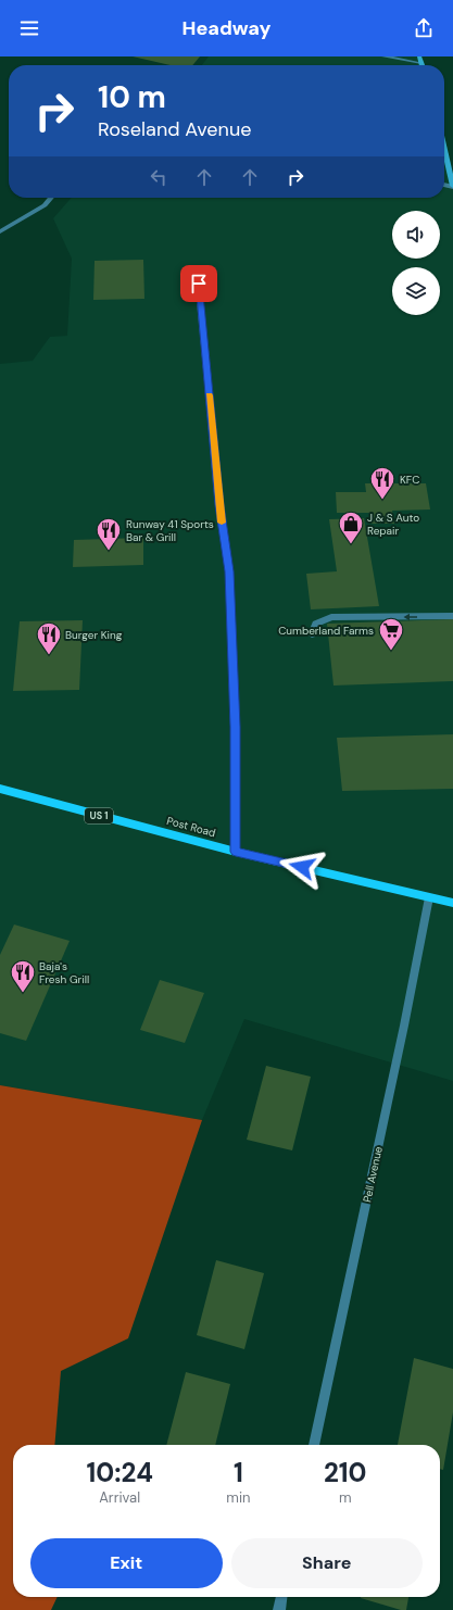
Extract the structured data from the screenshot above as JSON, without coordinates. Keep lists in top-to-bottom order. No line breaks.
{"streets":{"main road":["US 1","Post Road"],"street":["Pell Avenue"]},"crossings":[["Post Road","Pell Avenue"]],"places":{"restaurant":["KFC","Runway 41 Sports Bar & Grill","Burger King","Baja's Fresh Grill"],"shop":["J & S Auto Repair"],"supermarket":["Cumberland Farms"]},"page":{"header":"Headway","turn":["10 m","Roseland Avenue"],"eta":["10:24","Arrival","1","min","210","m"],"buttons":["Exit","Share"]}}
